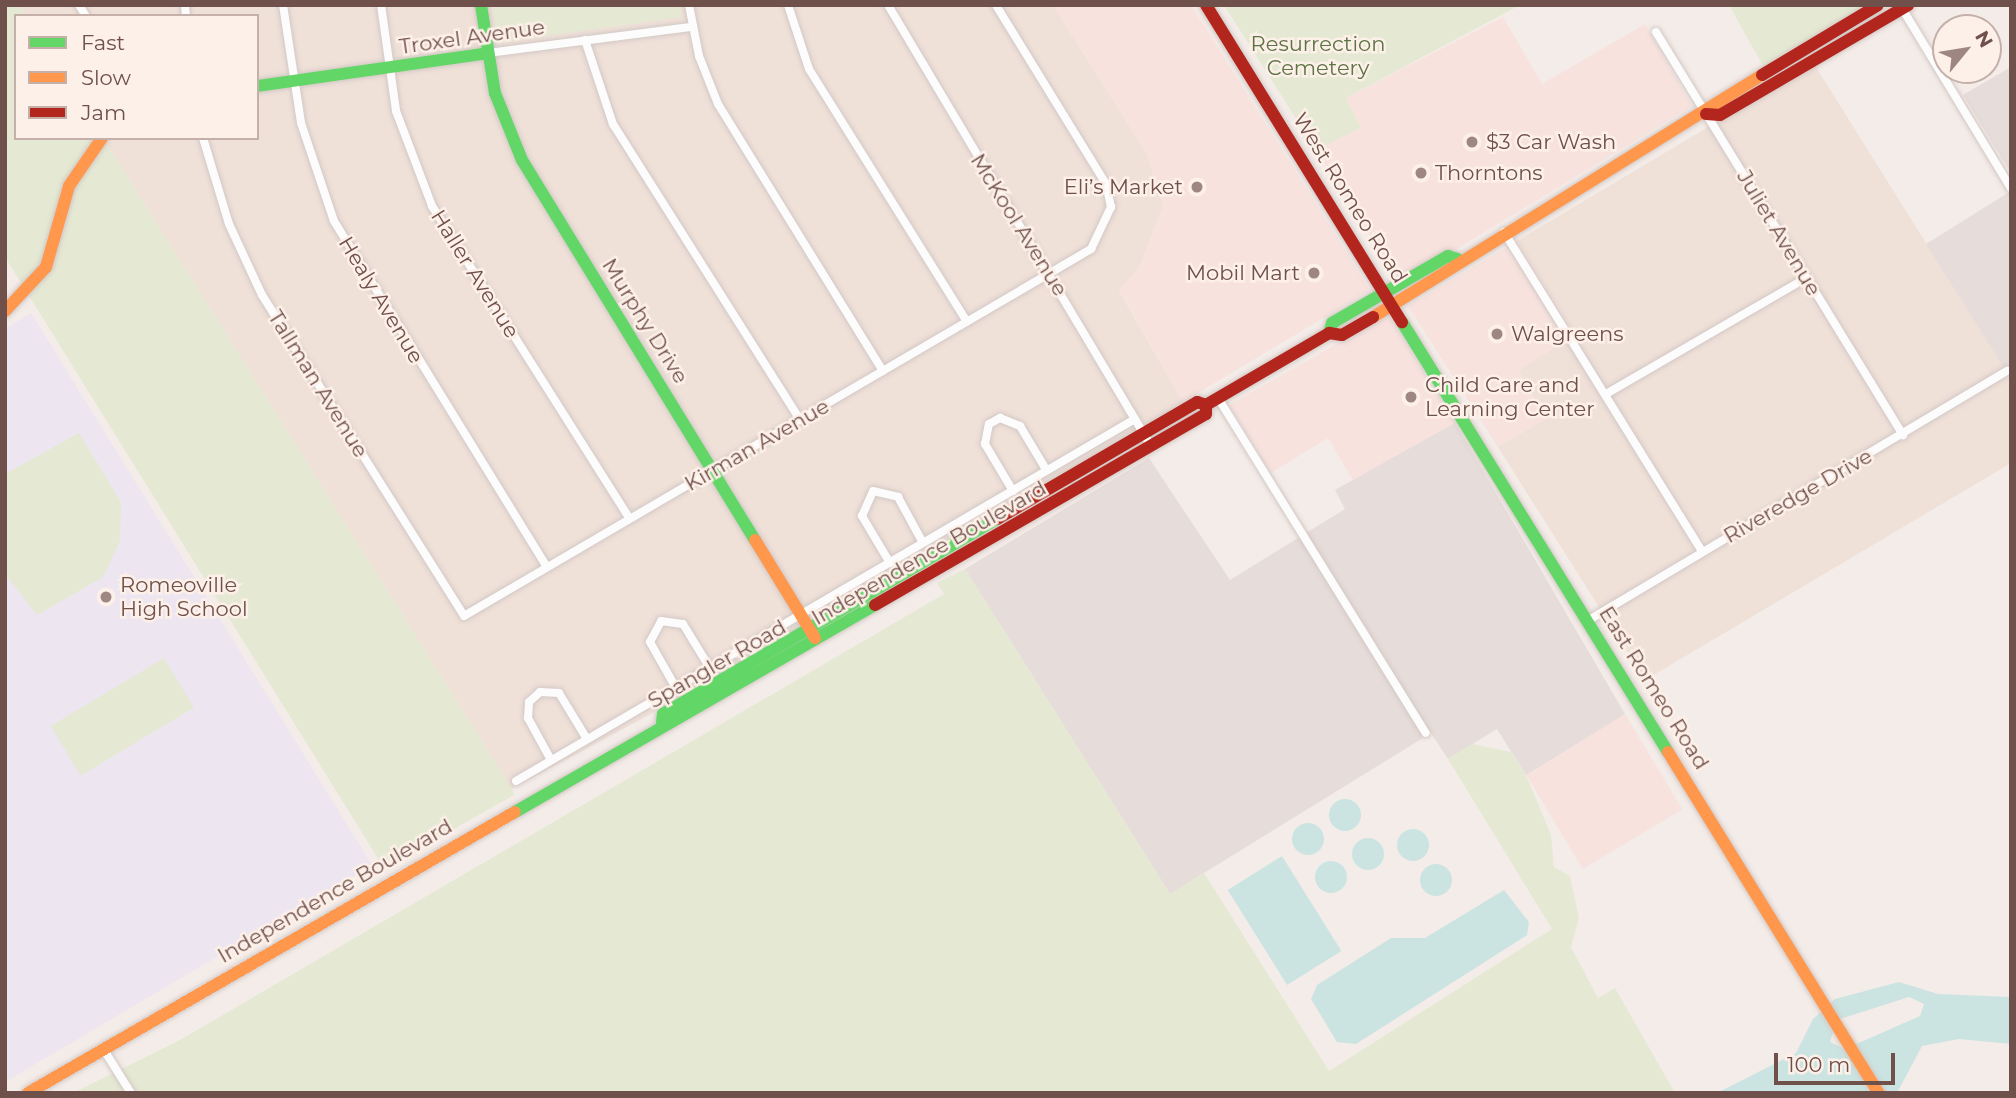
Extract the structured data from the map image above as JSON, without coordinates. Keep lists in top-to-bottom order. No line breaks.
{"streets":{"main road":["Troxel Avenue","West Romeo Road","Murphy Drive","Independence Boulevard","East Romeo Road"],"street":["McKool Avenue","Juliet Avenue","Haller Avenue","Healy Avenue","Tallman Avenue","Kirman Avenue","Riveredge Drive","Spangler Road"]},"crossings":[["Troxel Avenue","Haller Avenue"],["Troxel Avenue","Healy Avenue"],["Troxel Avenue","Murphy Drive"],["West Romeo Road","Independence Boulevard"],["West Romeo Road","East Romeo Road"],["McKool Avenue","Kirman Avenue"],["McKool Avenue","Independence Boulevard"],["McKool Avenue","Spangler Road"],["Juliet Avenue","Riveredge Drive"],["Juliet Avenue","Independence Boulevard"],["Haller Avenue","Kirman Avenue"],["Healy Avenue","Kirman Avenue"],["Murphy Drive","Kirman Avenue"],["Murphy Drive","Independence Boulevard"],["Murphy Drive","Spangler Road"],["Tallman Avenue","Kirman Avenue"],["Riveredge Drive","East Romeo Road"],["Independence Boulevard","East Romeo Road"]],"parks":["Resurrection Cemetery"],"places":["$3 Car Wash","Thorntons","Eli’s Market","Mobil Mart","Walgreens","Child Care and Learning Center","Romeoville High School"],"legend":["Fast","Slow","Jam"],"scale_bar":"100 m","north":"top right"}
